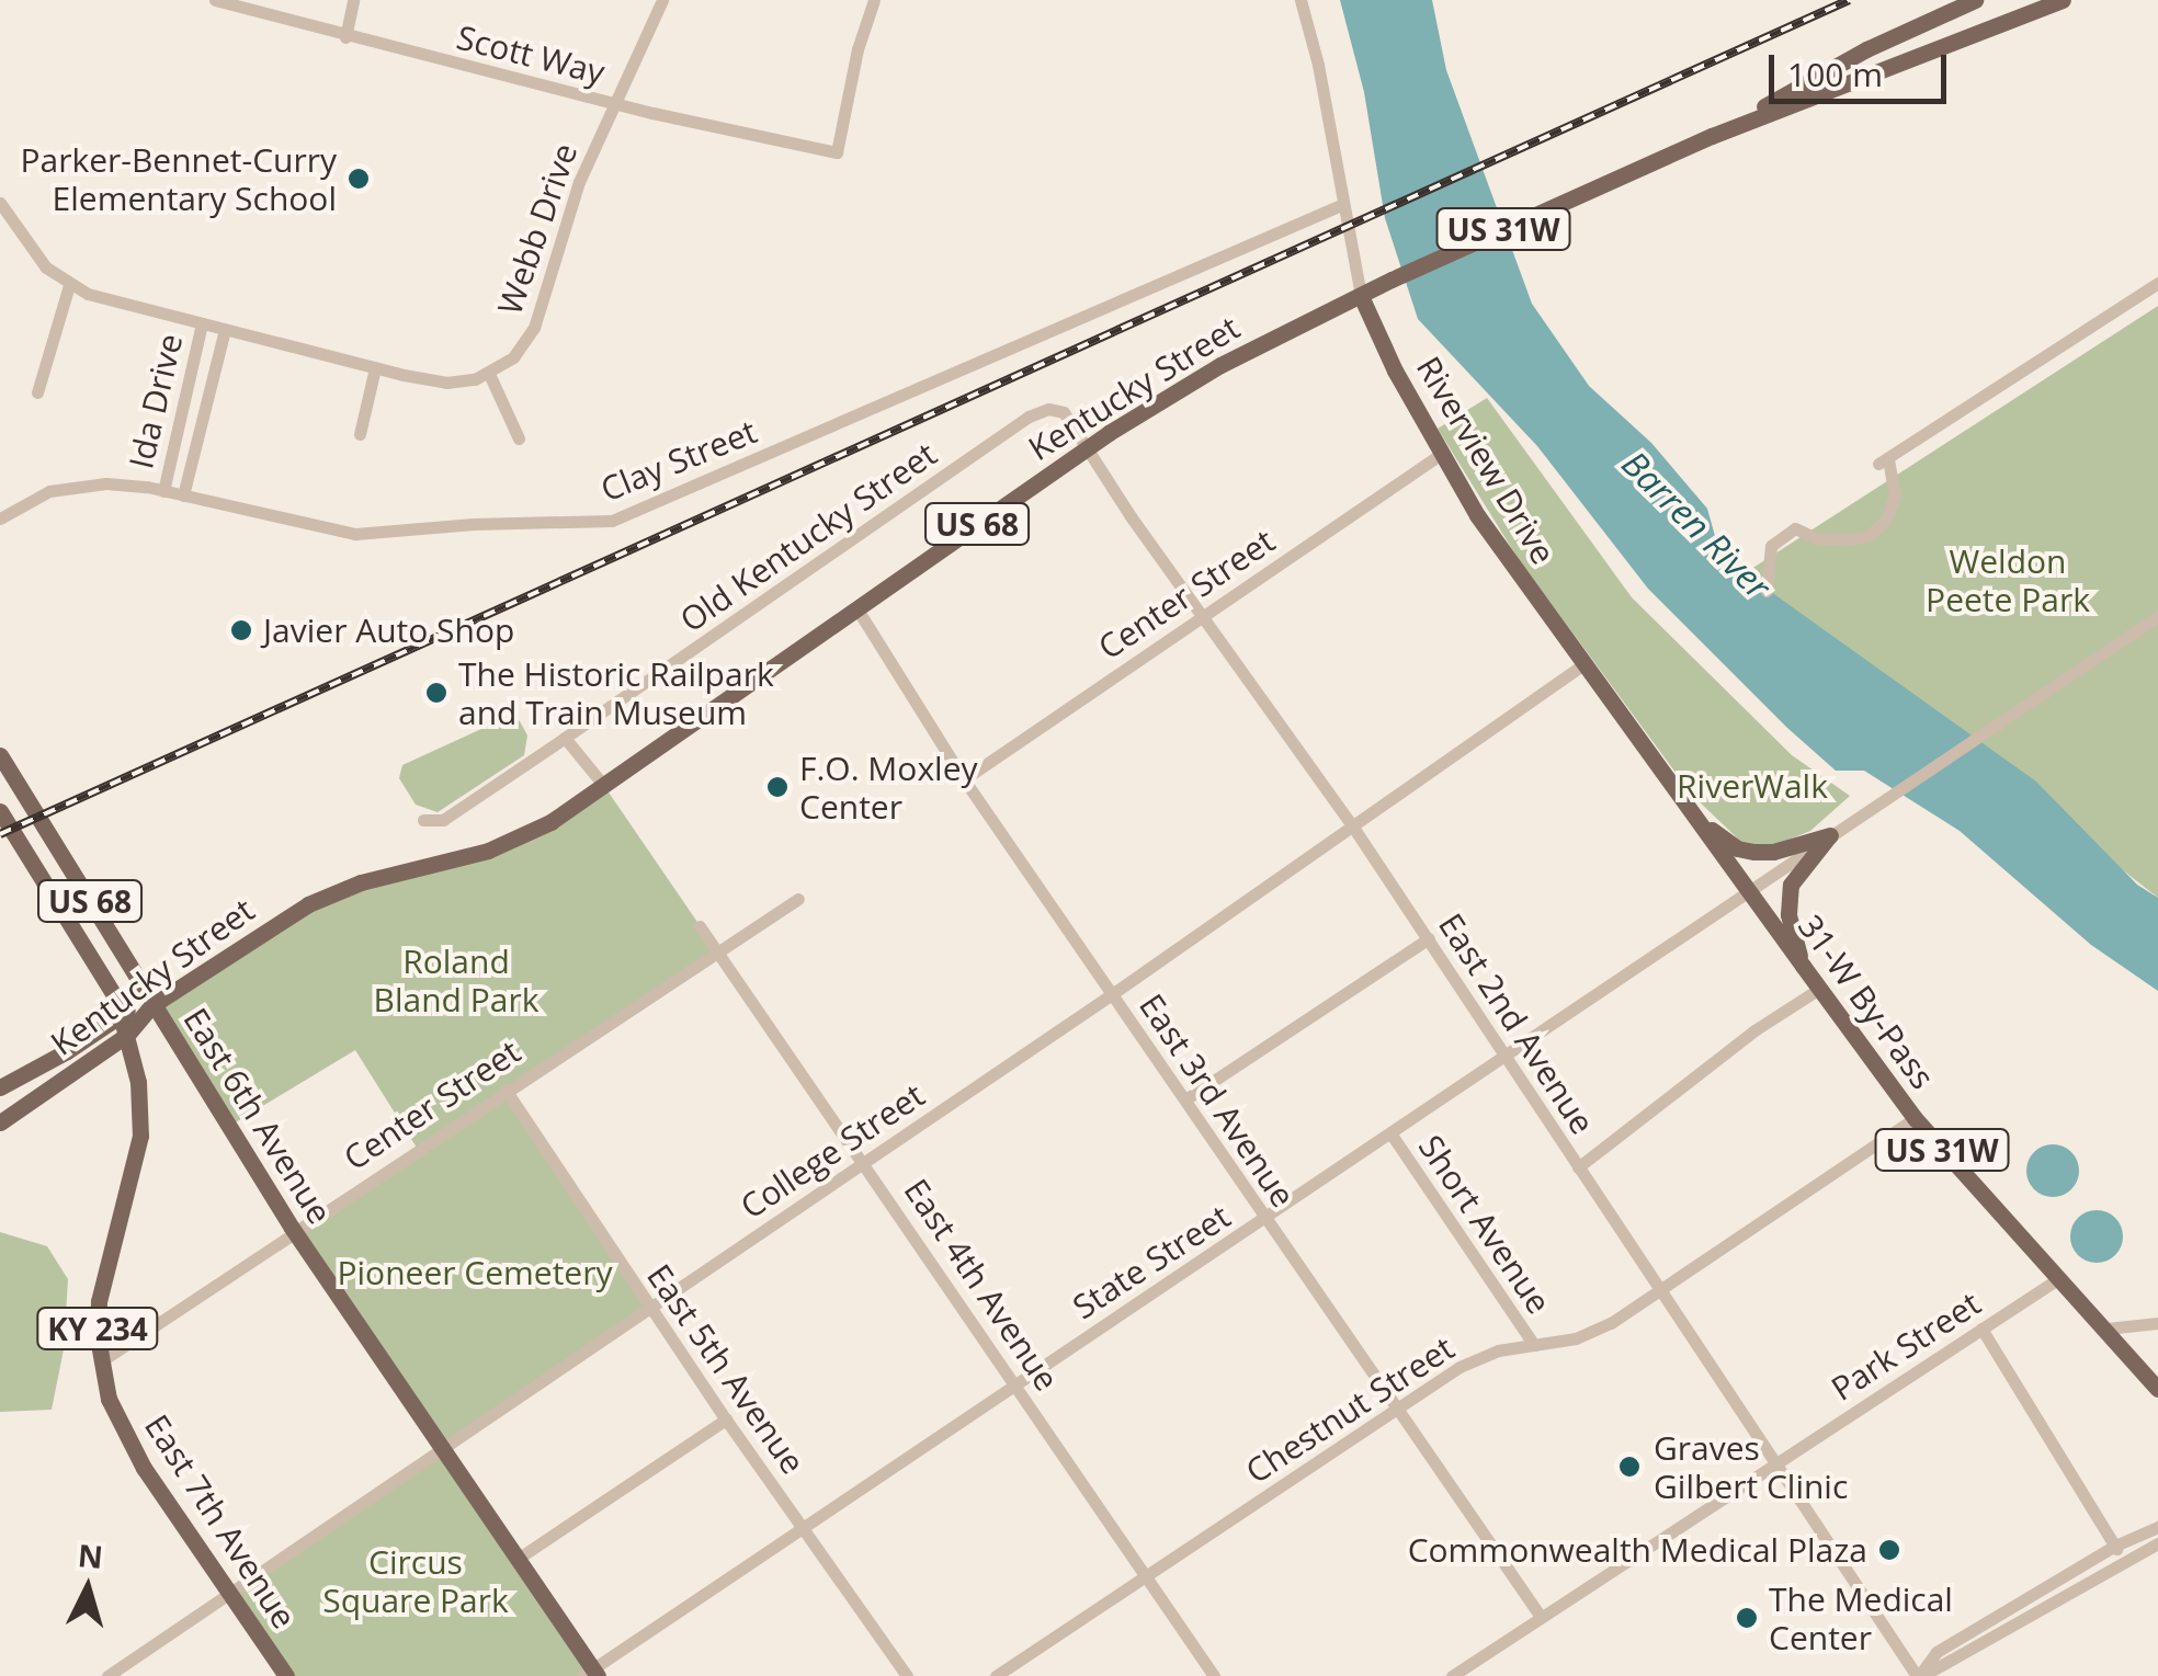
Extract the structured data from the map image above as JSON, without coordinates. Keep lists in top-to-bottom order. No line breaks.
{"streets":{"main road":["US 31W","Kentucky Street","Riverview Drive","US 68","31-W By-Pass","East 6th Avenue","KY 234","East 7th Avenue"],"street":["Scott Way","Webb Drive","Ida Drive","Clay Street","Old Kentucky Street","Center Street","East 2nd Avenue","East 3rd Avenue","College Street","Short Avenue","State Street","East 4th Avenue","Park Street","East 5th Avenue","Chestnut Street"]},"crossings":[["Scott Way","Webb Drive"],["US 31W","Kentucky Street"],["US 31W","Riverview Drive"],["Kentucky Street","Riverview Drive"],["Kentucky Street","East 2nd Avenue"],["Kentucky Street","East 3rd Avenue"],["Kentucky Street","East 6th Avenue"],["Kentucky Street","East 7th Avenue"],["Ida Drive","Clay Street"],["Clay Street","Riverview Drive"],["Riverview Drive","Center Street"],["Riverview Drive","31-W By-Pass"],["Riverview Drive","College Street"],["Riverview Drive","State Street"],["US 68","East 7th Avenue"],["Old Kentucky Street","East 2nd Avenue"],["Center Street","East 2nd Avenue"],["Center Street","East 3rd Avenue"],["Center Street","East 6th Avenue"],["Center Street","East 4th Avenue"],["Center Street","East 5th Avenue"],["Center Street","East 7th Avenue"],["31-W By-Pass","State Street"],["31-W By-Pass","Park Street"],["31-W By-Pass","Chestnut Street"],["East 2nd Avenue","College Street"],["East 2nd Avenue","State Street"],["East 2nd Avenue","Park Street"],["East 2nd Avenue","Chestnut Street"],["East 3rd Avenue","College Street"],["East 3rd Avenue","State Street"],["East 3rd Avenue","Park Street"],["East 3rd Avenue","Chestnut Street"],["East 6th Avenue","College Street"],["East 6th Avenue","State Street"],["College Street","East 4th Avenue"],["College Street","East 5th Avenue"],["College Street","East 7th Avenue"],["Short Avenue","State Street"],["Short Avenue","Chestnut Street"],["State Street","East 4th Avenue"],["State Street","East 5th Avenue"],["East 4th Avenue","Chestnut Street"]],"water":["Barren River"],"parks":["Weldon Peete Park","RiverWalk","Roland Bland Park","Pioneer Cemetery","Circus Square Park"],"places":["Parker-Bennet-Curry Elementary School","Javier Auto Shop","The Historic Railpark and Train Museum","F.O. Moxley Center","Graves Gilbert Clinic","Commonwealth Medical Plaza","The Medical Center"],"scale_bar":"100 m","north":"top"}
